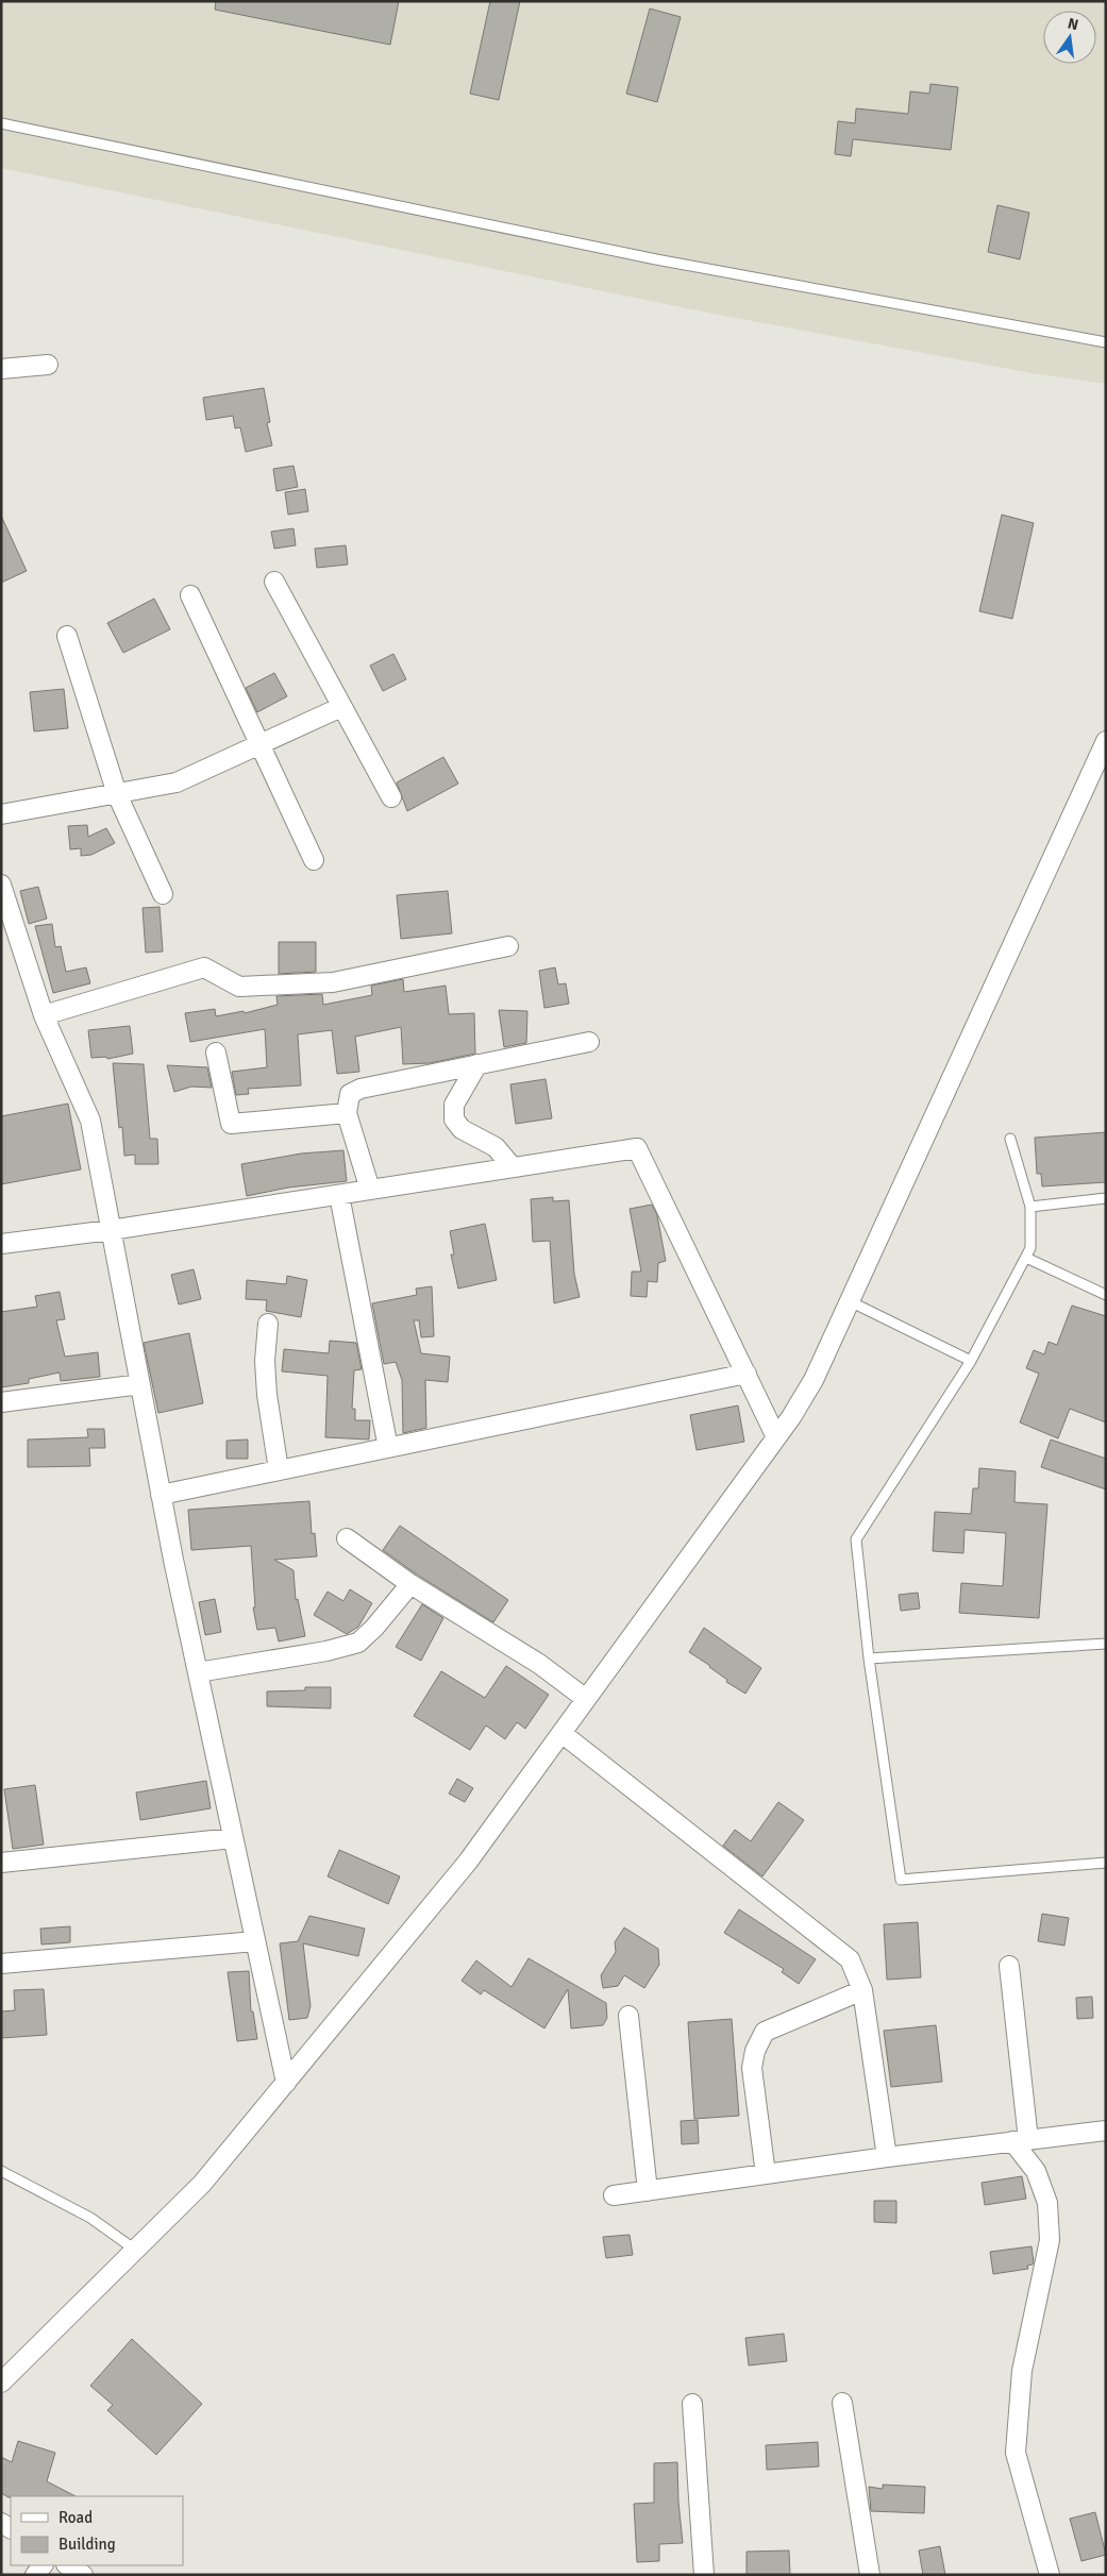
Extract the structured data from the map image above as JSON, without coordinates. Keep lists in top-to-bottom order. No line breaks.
{"legend":["Road","Building"],"north":"top"}
